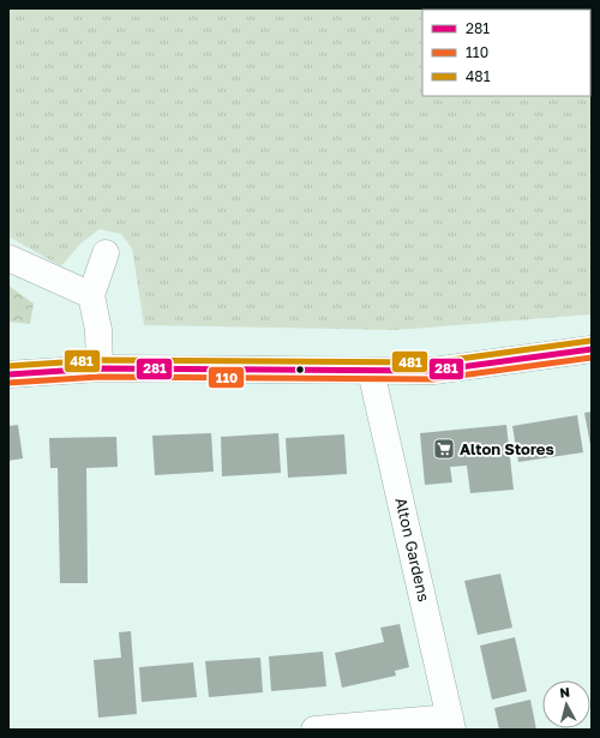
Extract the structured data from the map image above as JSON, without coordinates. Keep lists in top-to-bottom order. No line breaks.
{"streets":{"main road":["Alton Gardens"]},"places":{"supermarket":["Alton Stores"]},"lines":["transit line 481","transit line 281","transit line 110"],"legend":["281","110","481"],"north":"top"}
